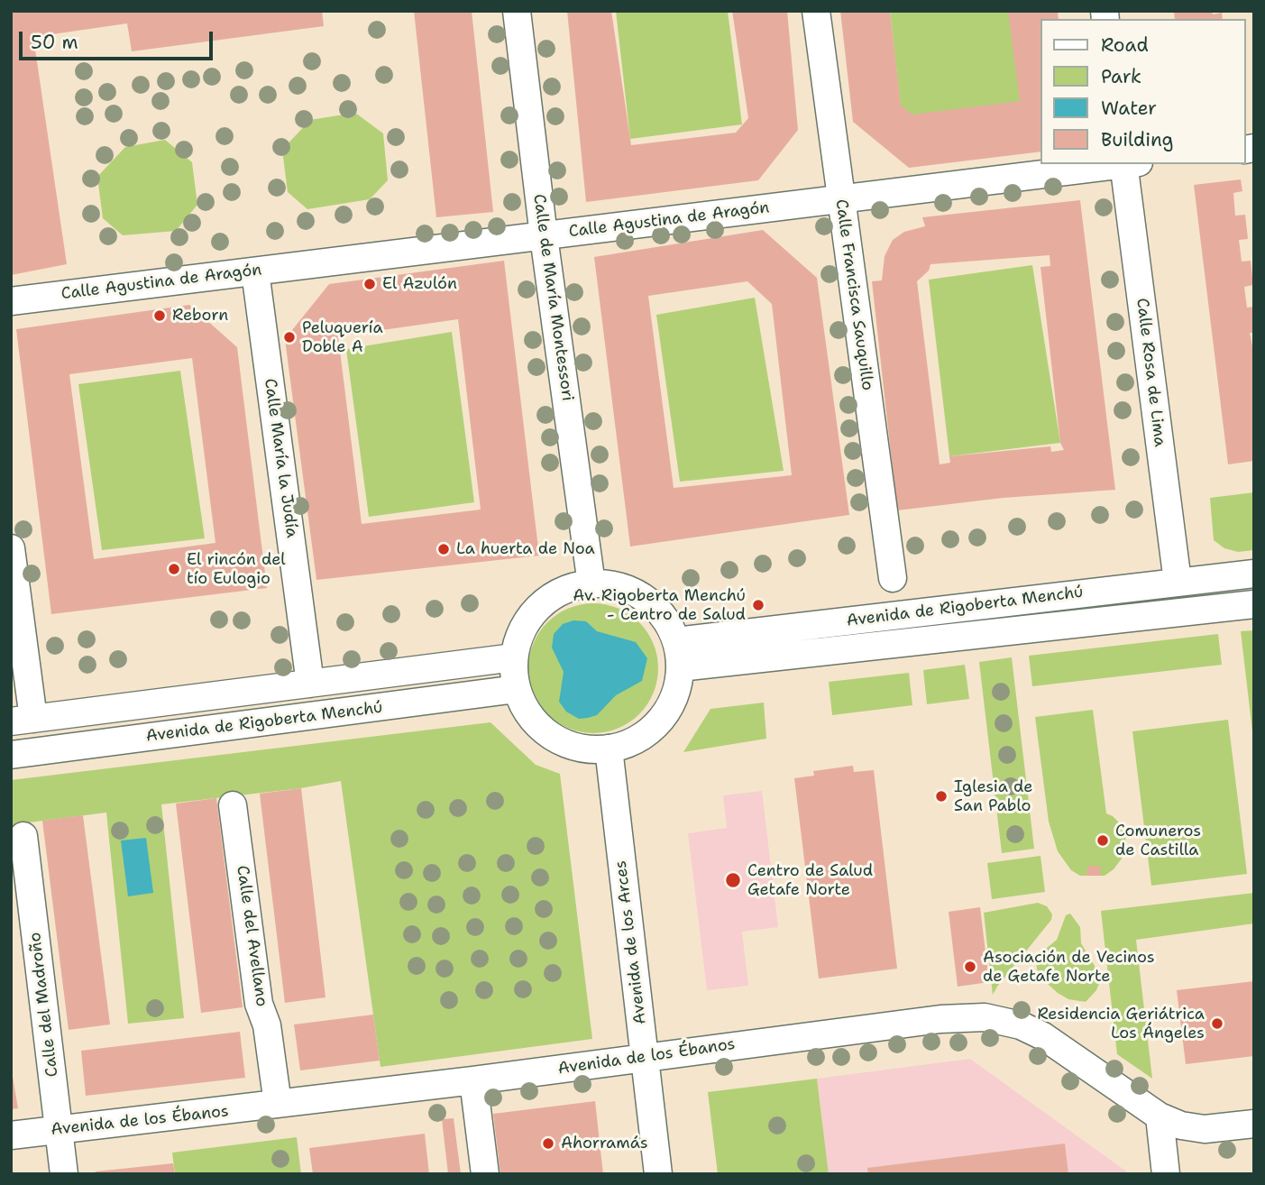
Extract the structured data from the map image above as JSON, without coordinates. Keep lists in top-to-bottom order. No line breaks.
{"streets":{"street":["Calle Agustina de Aragón","Calle Francisca Sauquillo","Calle de María Montessori","Calle Rosa de Lima","Calle María la Judía","Avenida de Rigoberta Menchú","Calle del Avellano","Avenida de los Arces","Calle del Madroño","Avenida de los Ébanos"]},"crossings":[["Calle Agustina de Aragón","Calle Francisca Sauquillo"],["Calle Agustina de Aragón","Calle de María Montessori"],["Calle Agustina de Aragón","Calle María la Judía"],["Calle de María Montessori","Avenida de Rigoberta Menchú"],["Calle de María Montessori","Avenida de los Arces"],["Calle Rosa de Lima","Avenida de Rigoberta Menchú"],["Calle María la Judía","Avenida de Rigoberta Menchú"],["Avenida de Rigoberta Menchú","Avenida de los Arces"],["Calle del Avellano","Avenida de los Ébanos"],["Avenida de los Arces","Avenida de los Ébanos"],["Calle del Madroño","Avenida de los Ébanos"]],"places":["El Azulón","Reborn","Peluquería Doble A","La huerta de Noa","El rincón del tío Eulogio","Av. Rigoberta Menchú - Centro de Salud","Iglesia de San Pablo","Comuneros de Castilla","Centro de Salud Getafe Norte","Asociación de Vecinos de Getafe Norte","Residencia Geriátrica Los Ángeles","Ahorramás"],"legend":["Road","Park","Water","Building"],"scale_bar":"50 m"}
